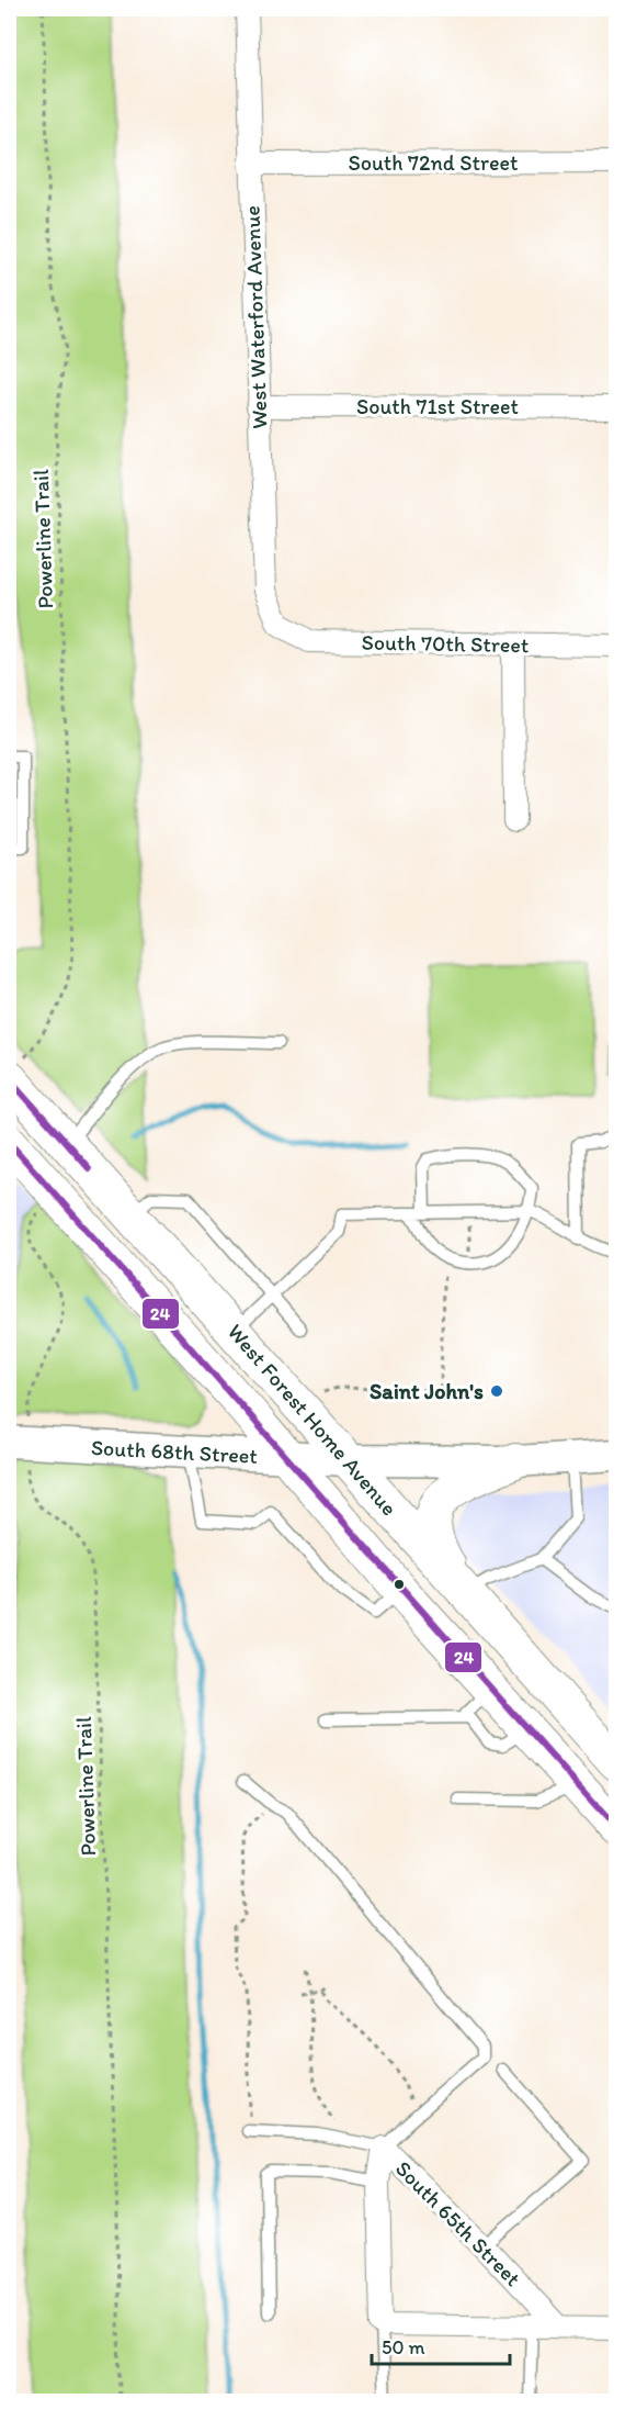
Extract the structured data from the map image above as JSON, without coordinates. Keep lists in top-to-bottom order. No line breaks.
{"streets":{"main road":["West Forest Home Avenue"],"street":["South 72nd Street","West Waterford Avenue","South 71st Street","South 70th Street","South 68th Street","South 65th Street"],"path":["Powerline Trail"]},"crossings":[["South 72nd Street","West Waterford Avenue"],["West Waterford Avenue","South 71st Street"],["West Waterford Avenue","South 70th Street"],["Powerline Trail","West Forest Home Avenue"],["Powerline Trail","South 68th Street"],["West Forest Home Avenue","South 68th Street"]],"places":["Saint John's"],"lines":["transit line 24"],"scale_bar":"50 m"}
